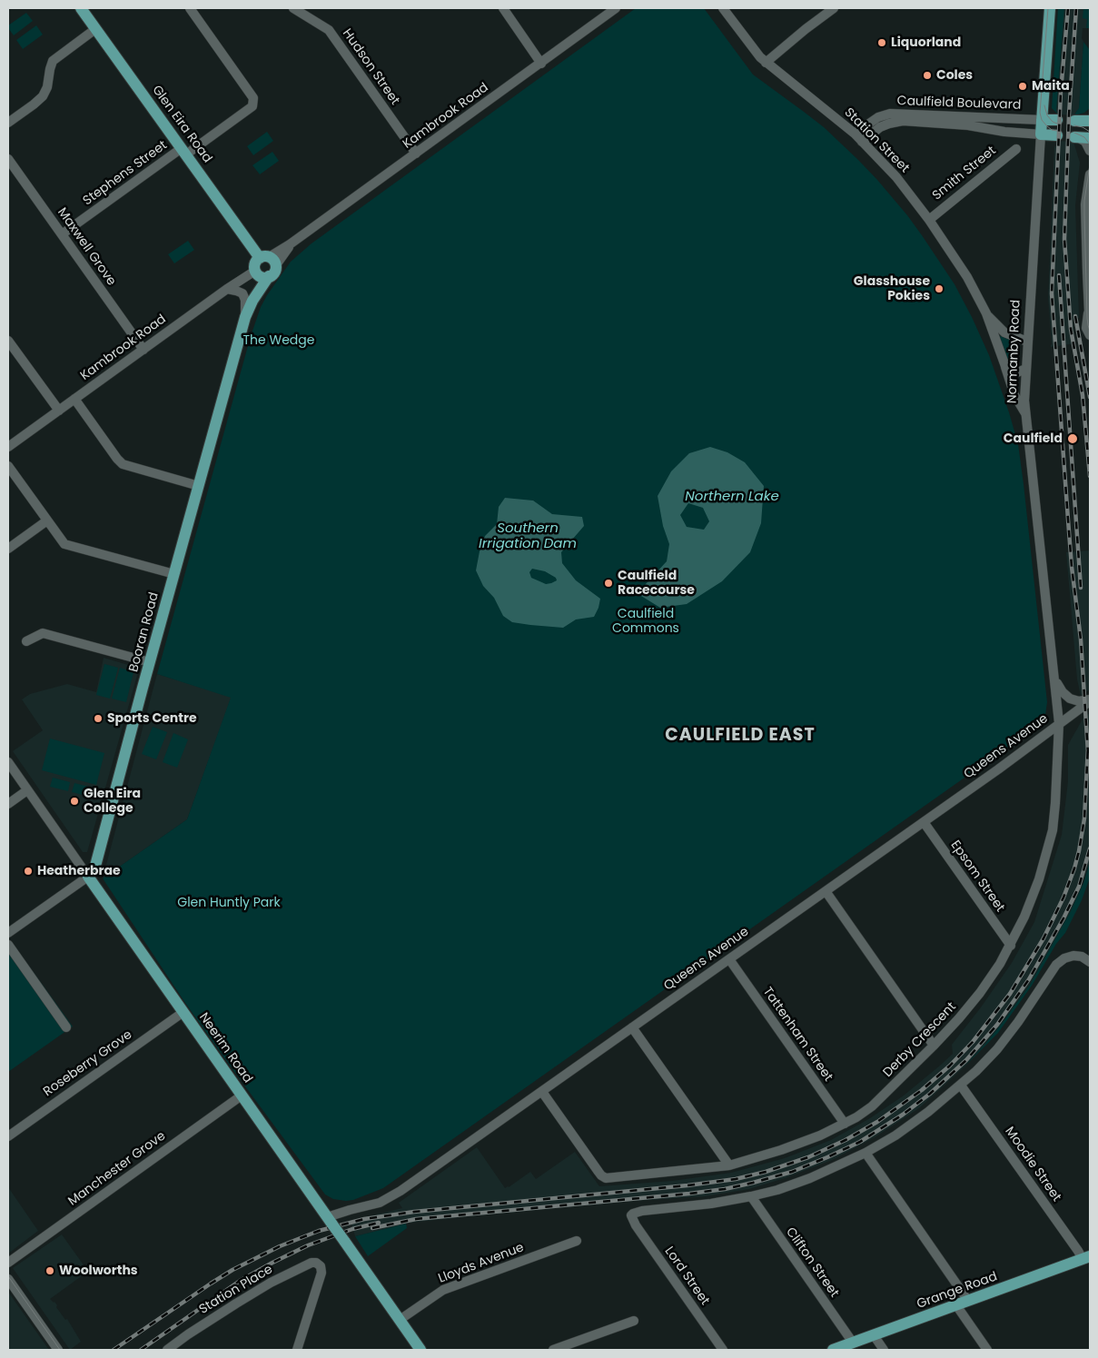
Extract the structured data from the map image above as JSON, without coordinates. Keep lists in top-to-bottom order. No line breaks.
{"streets":{"main road":["Glen Eira Road","Normanby Road","Booran Road","Neerim Road","Grange Road"],"street":["Hudson Street","Caulfield Boulevard","Kambrook Road","Station Street","Stephens Street","Smith Street","Maxwell Grove","Queens Avenue","Epsom Street","Tattenham Street","Derby Crescent","Roseberry Grove","Moodie Street","Manchester Grove","Clifton Street","Lloyds Avenue","Lord Street","Station Place"]},"crossings":[["Hudson Street","Kambrook Road"],["Caulfield Boulevard","Station Street"],["Caulfield Boulevard","Normanby Road"],["Kambrook Road","Glen Eira Road"],["Kambrook Road","Maxwell Grove"],["Kambrook Road","Booran Road"],["Glen Eira Road","Stephens Street"],["Glen Eira Road","Booran Road"],["Station Street","Smith Street"],["Station Street","Normanby Road"],["Stephens Street","Maxwell Grove"],["Normanby Road","Queens Avenue"],["Normanby Road","Derby Crescent"],["Booran Road","Neerim Road"],["Queens Avenue","Epsom Street"],["Queens Avenue","Tattenham Street"],["Queens Avenue","Derby Crescent"],["Queens Avenue","Neerim Road"],["Epsom Street","Derby Crescent"],["Tattenham Street","Derby Crescent"],["Neerim Road","Roseberry Grove"],["Neerim Road","Manchester Grove"],["Neerim Road","Lloyds Avenue"],["Moodie Street","Grange Road"],["Clifton Street","Lord Street"],["Clifton Street","Grange Road"]],"districts":["CAULFIELD EAST"],"water":["Northern Lake","Southern Irrigation Dam"],"parks":["The Wedge","Caulfield Commons","Glen Huntly Park"],"places":["Liquorland","Coles","Maita","Glasshouse Pokies","Caulfield","Caulfield Racecourse","Sports Centre","Glen Eira College","Heatherbrae","Woolworths"]}
